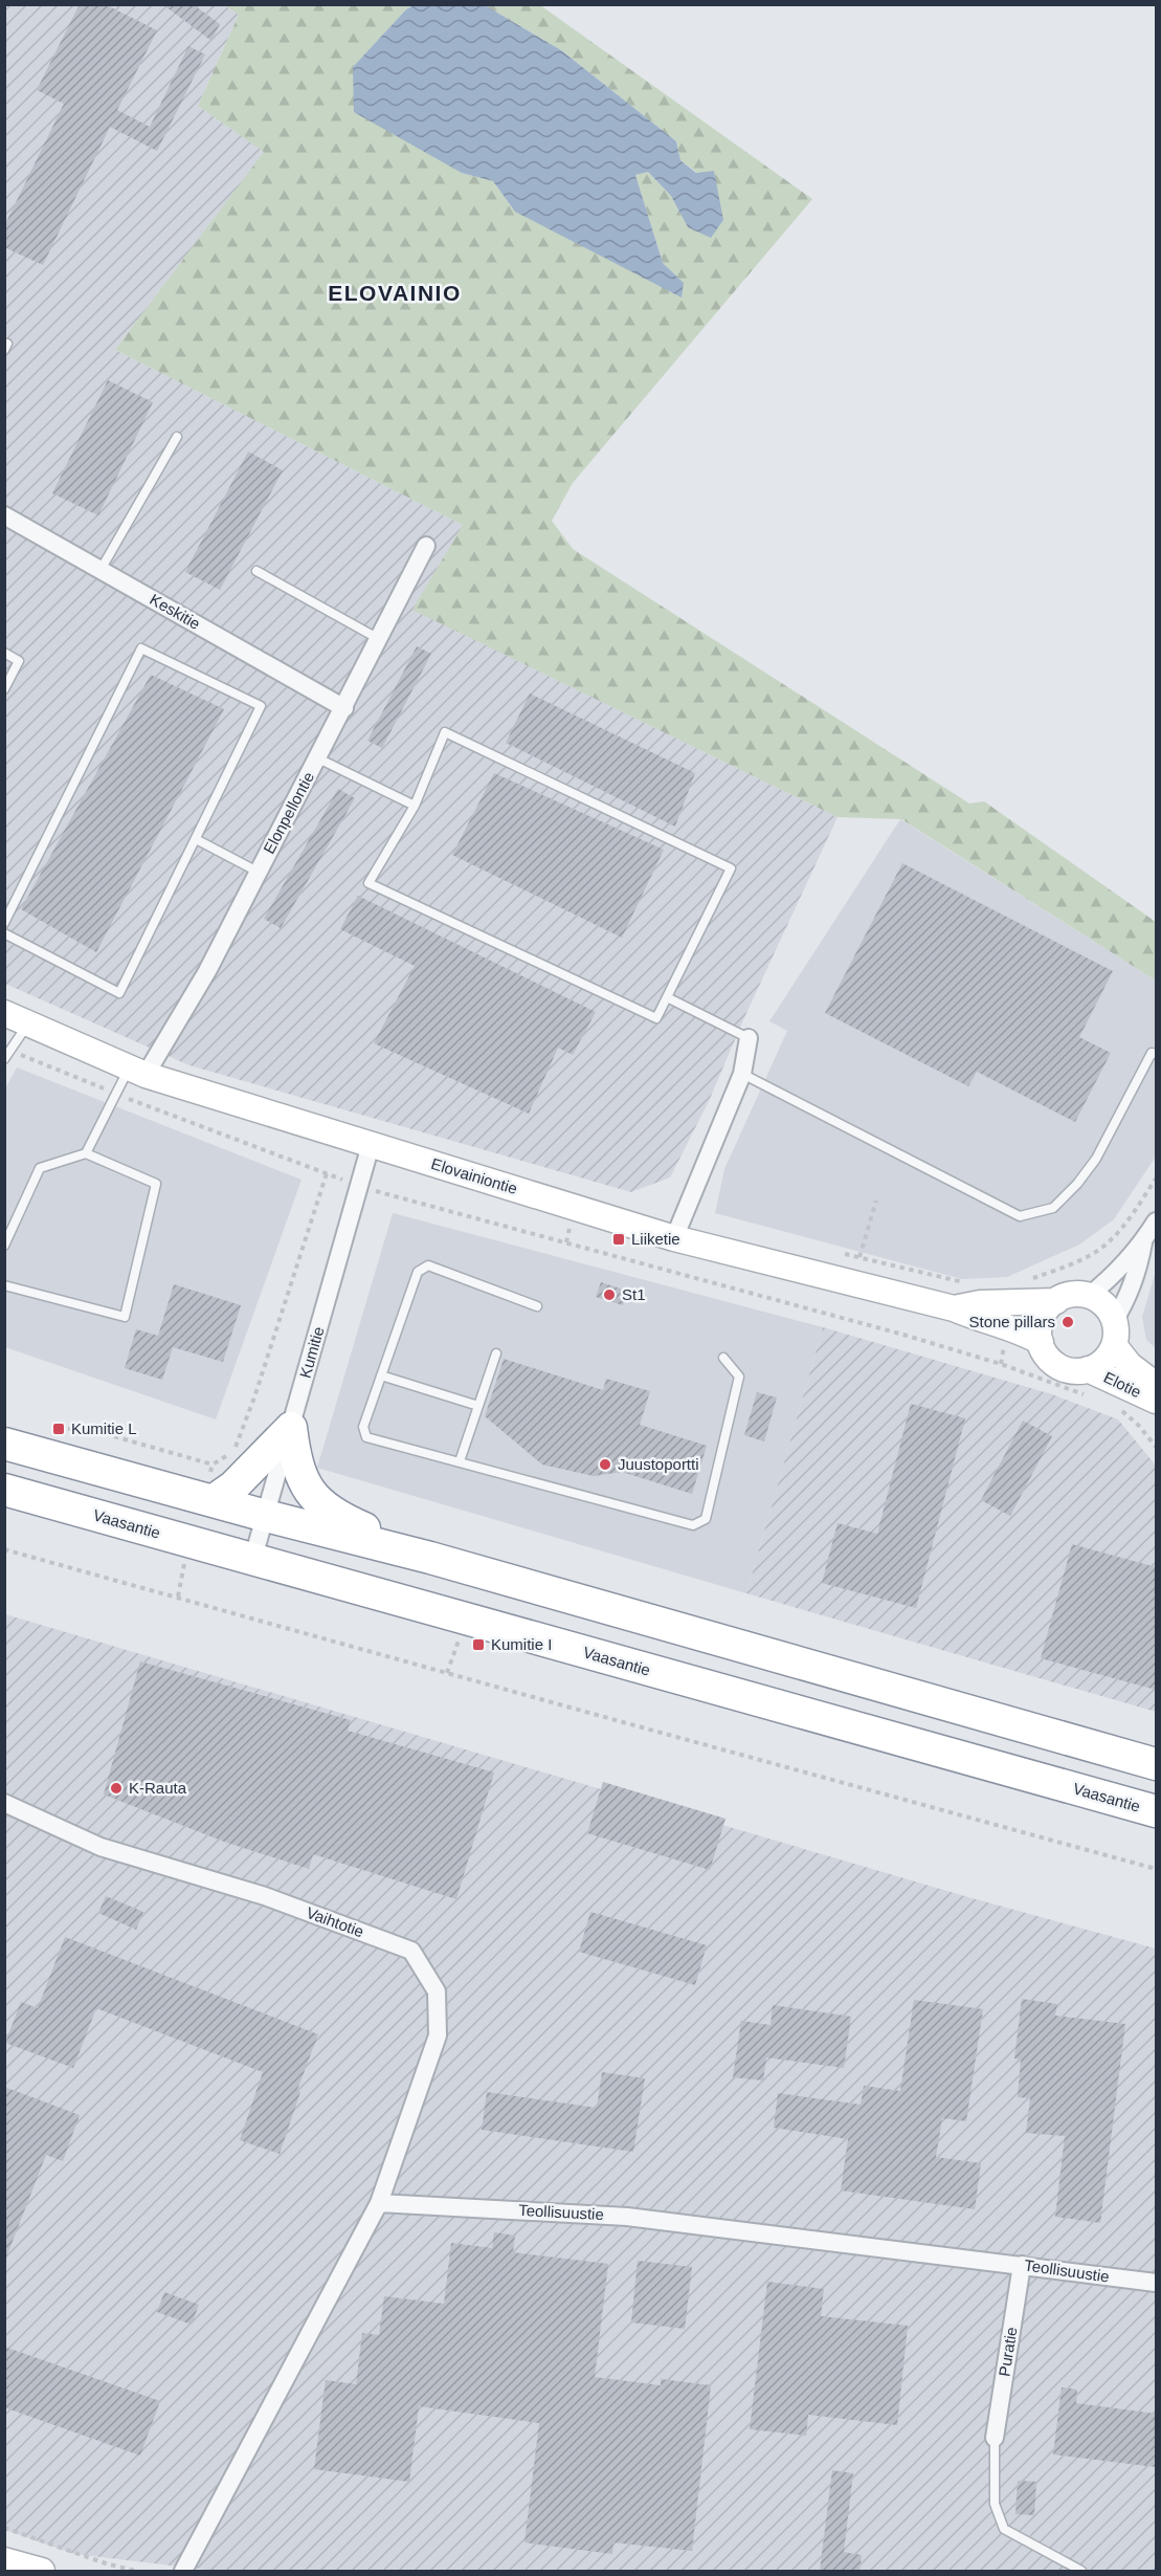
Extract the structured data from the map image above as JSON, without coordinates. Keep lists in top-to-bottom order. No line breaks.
{"streets":{"highway":["Vaasantie"],"main road":["Elovainiontie","Elotie"],"street":["Keskitie","Elonpellontie","Kumitie","Vaihtotie","Teollisuustie","Puratie"]},"crossings":[["Keskitie","Elonpellontie"],["Elonpellontie","Elovainiontie"],["Elovainiontie","Kumitie"],["Elovainiontie","Elotie"],["Kumitie","Vaasantie"],["Vaihtotie","Teollisuustie"],["Teollisuustie","Puratie"]],"districts":["ELOVAINIO"],"places":{"transit":["Liiketie","Kumitie L","Kumitie I"],"other":["St1","Stone pillars","Juustoportti","K-Rauta"]}}
